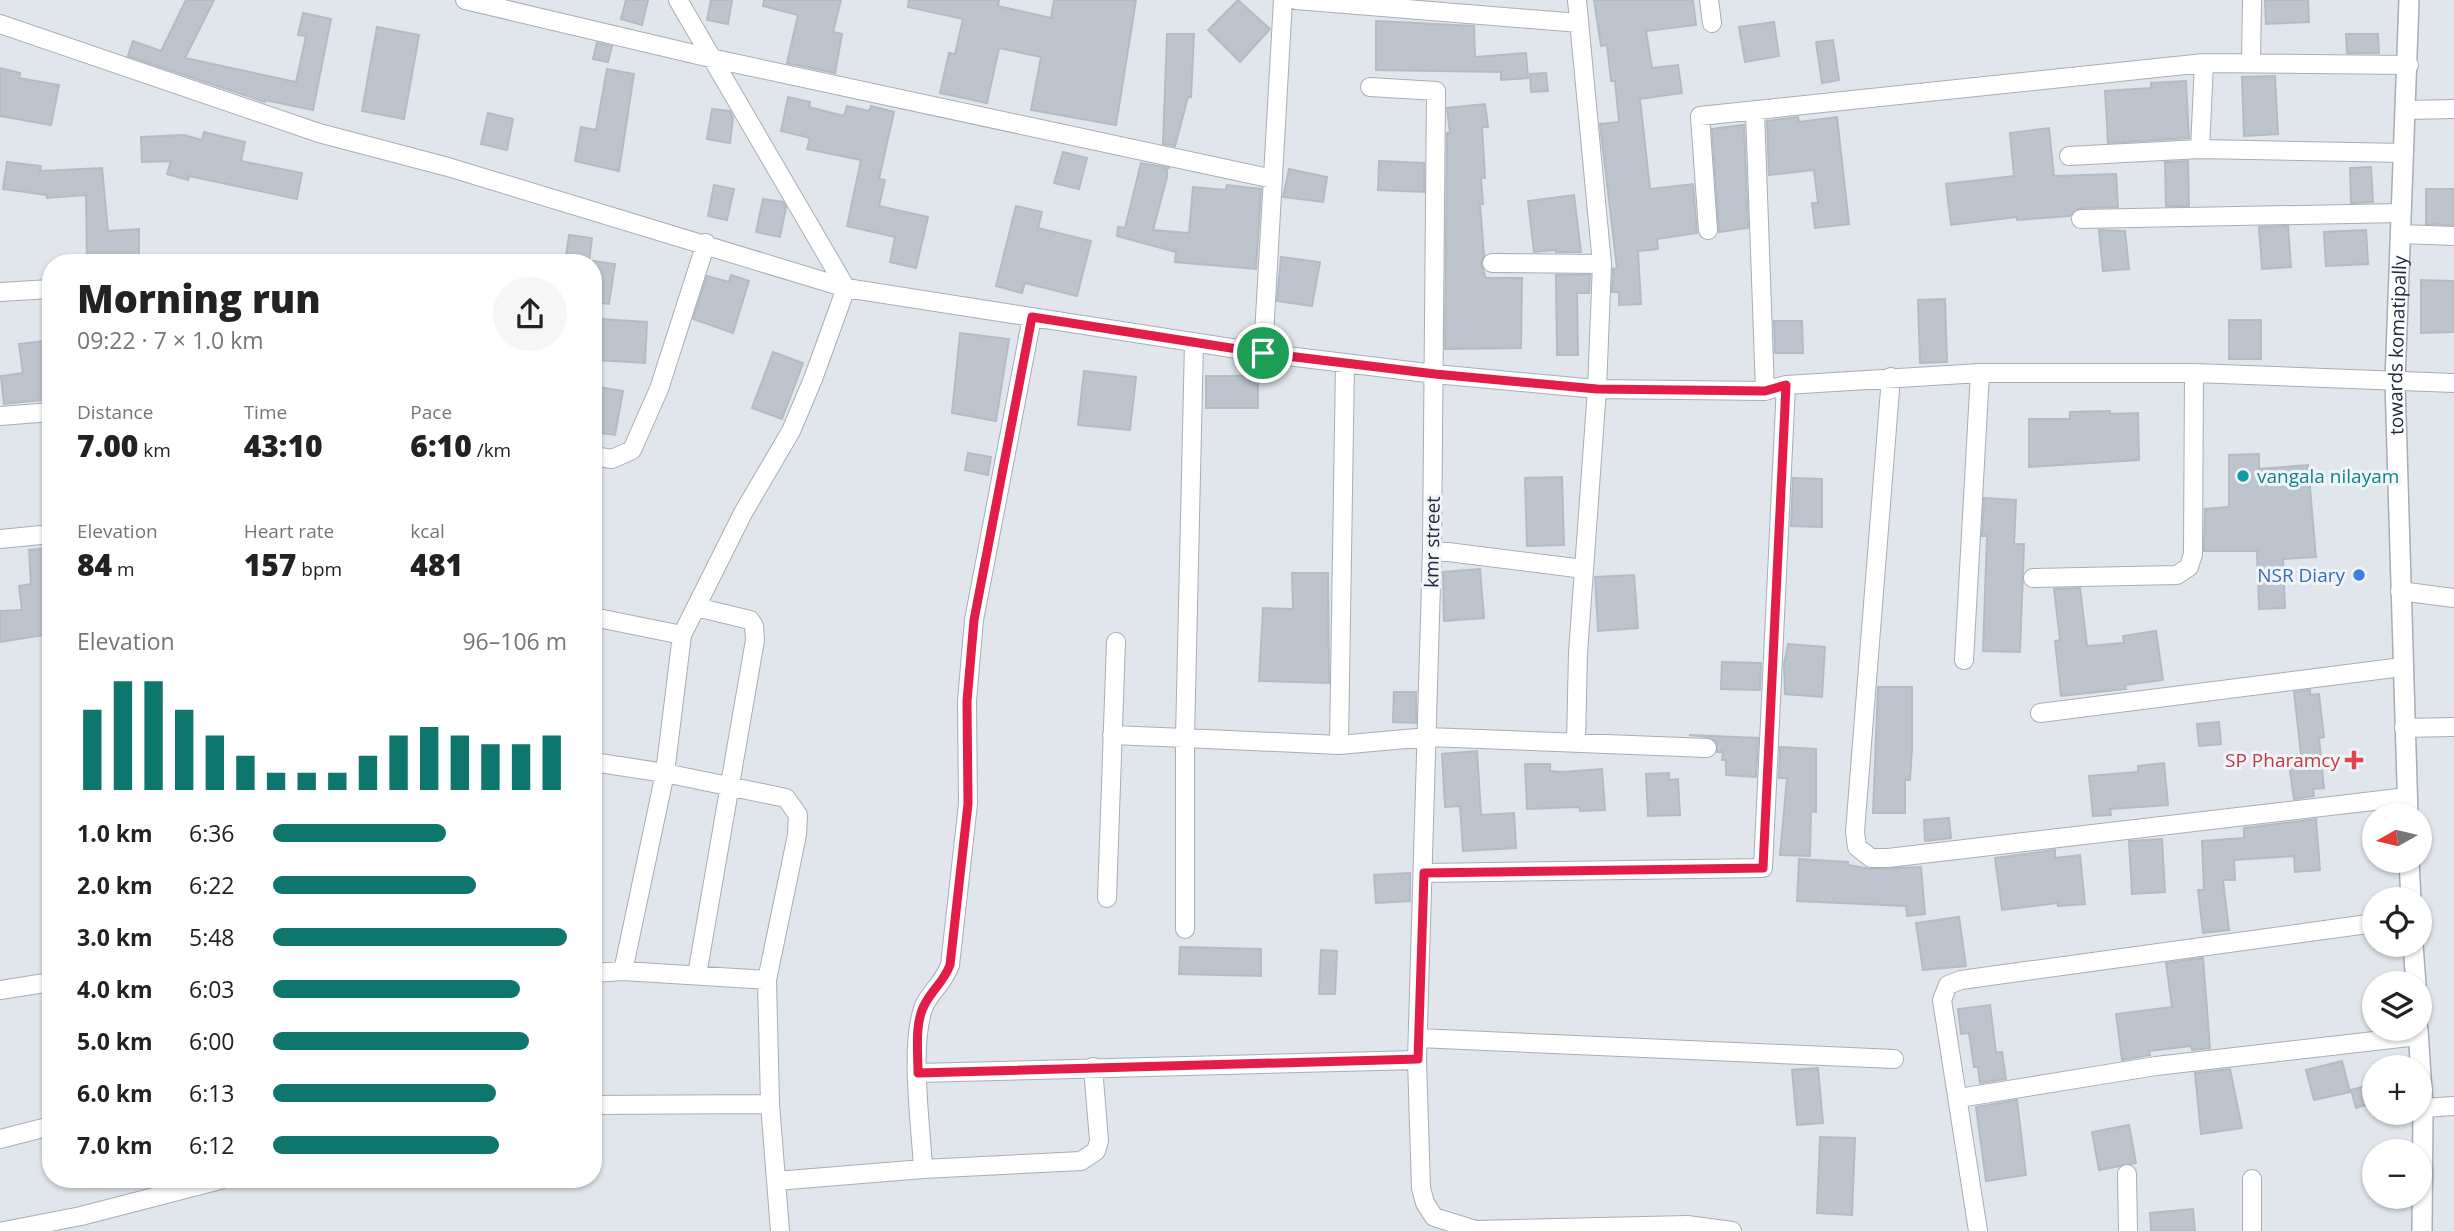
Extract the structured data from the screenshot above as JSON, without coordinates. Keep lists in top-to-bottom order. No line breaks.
{"streets":{"street":["towards komatipally","kmr street"]},"places":{"other":["vangala nilayam","NSR Diary"],"health":["SP Pharamcy"]},"north":"left","page":{"heading":["Morning run","09:22 · 7 × 1.0 km"],"stats":[["Distance","7.00 km"],["Time","43:10"],["Pace","6:10 /km"],["Elevation","84 m"],["Heart rate","157 bpm"],["kcal","481"]],"chart":["Elevation","96–106 m"],"map_buttons":["+","−"],"list":[{"name":"1.0 km","note":"6:36"},{"name":"2.0 km","note":"6:22"},{"name":"3.0 km","note":"5:48"},{"name":"4.0 km","note":"6:03"},{"name":"5.0 km","note":"6:00"},{"name":"6.0 km","note":"6:13"},{"name":"7.0 km","note":"6:12"}]}}
